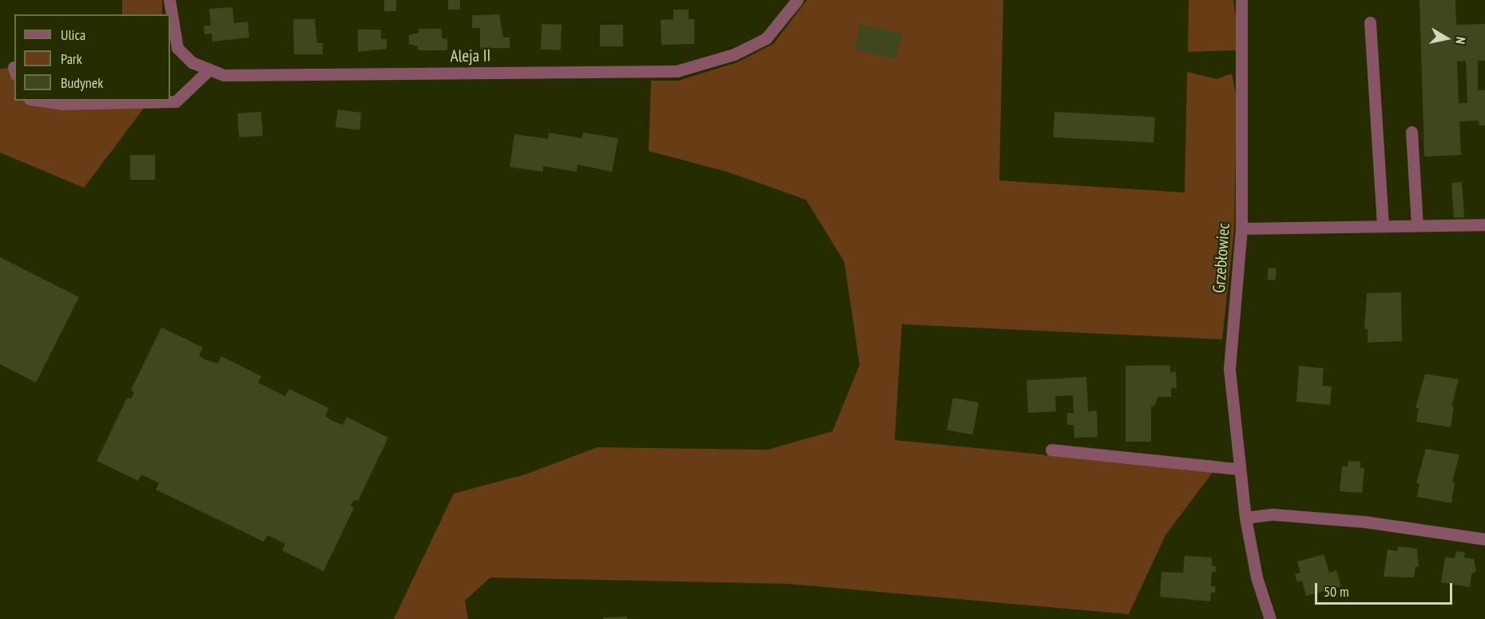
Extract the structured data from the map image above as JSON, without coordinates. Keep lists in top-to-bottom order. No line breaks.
{"streets":{"street":["Aleja II","Grzebłowiec"]},"legend":["Ulica","Park","Budynek"],"scale_bar":"50 m","north":"right"}
